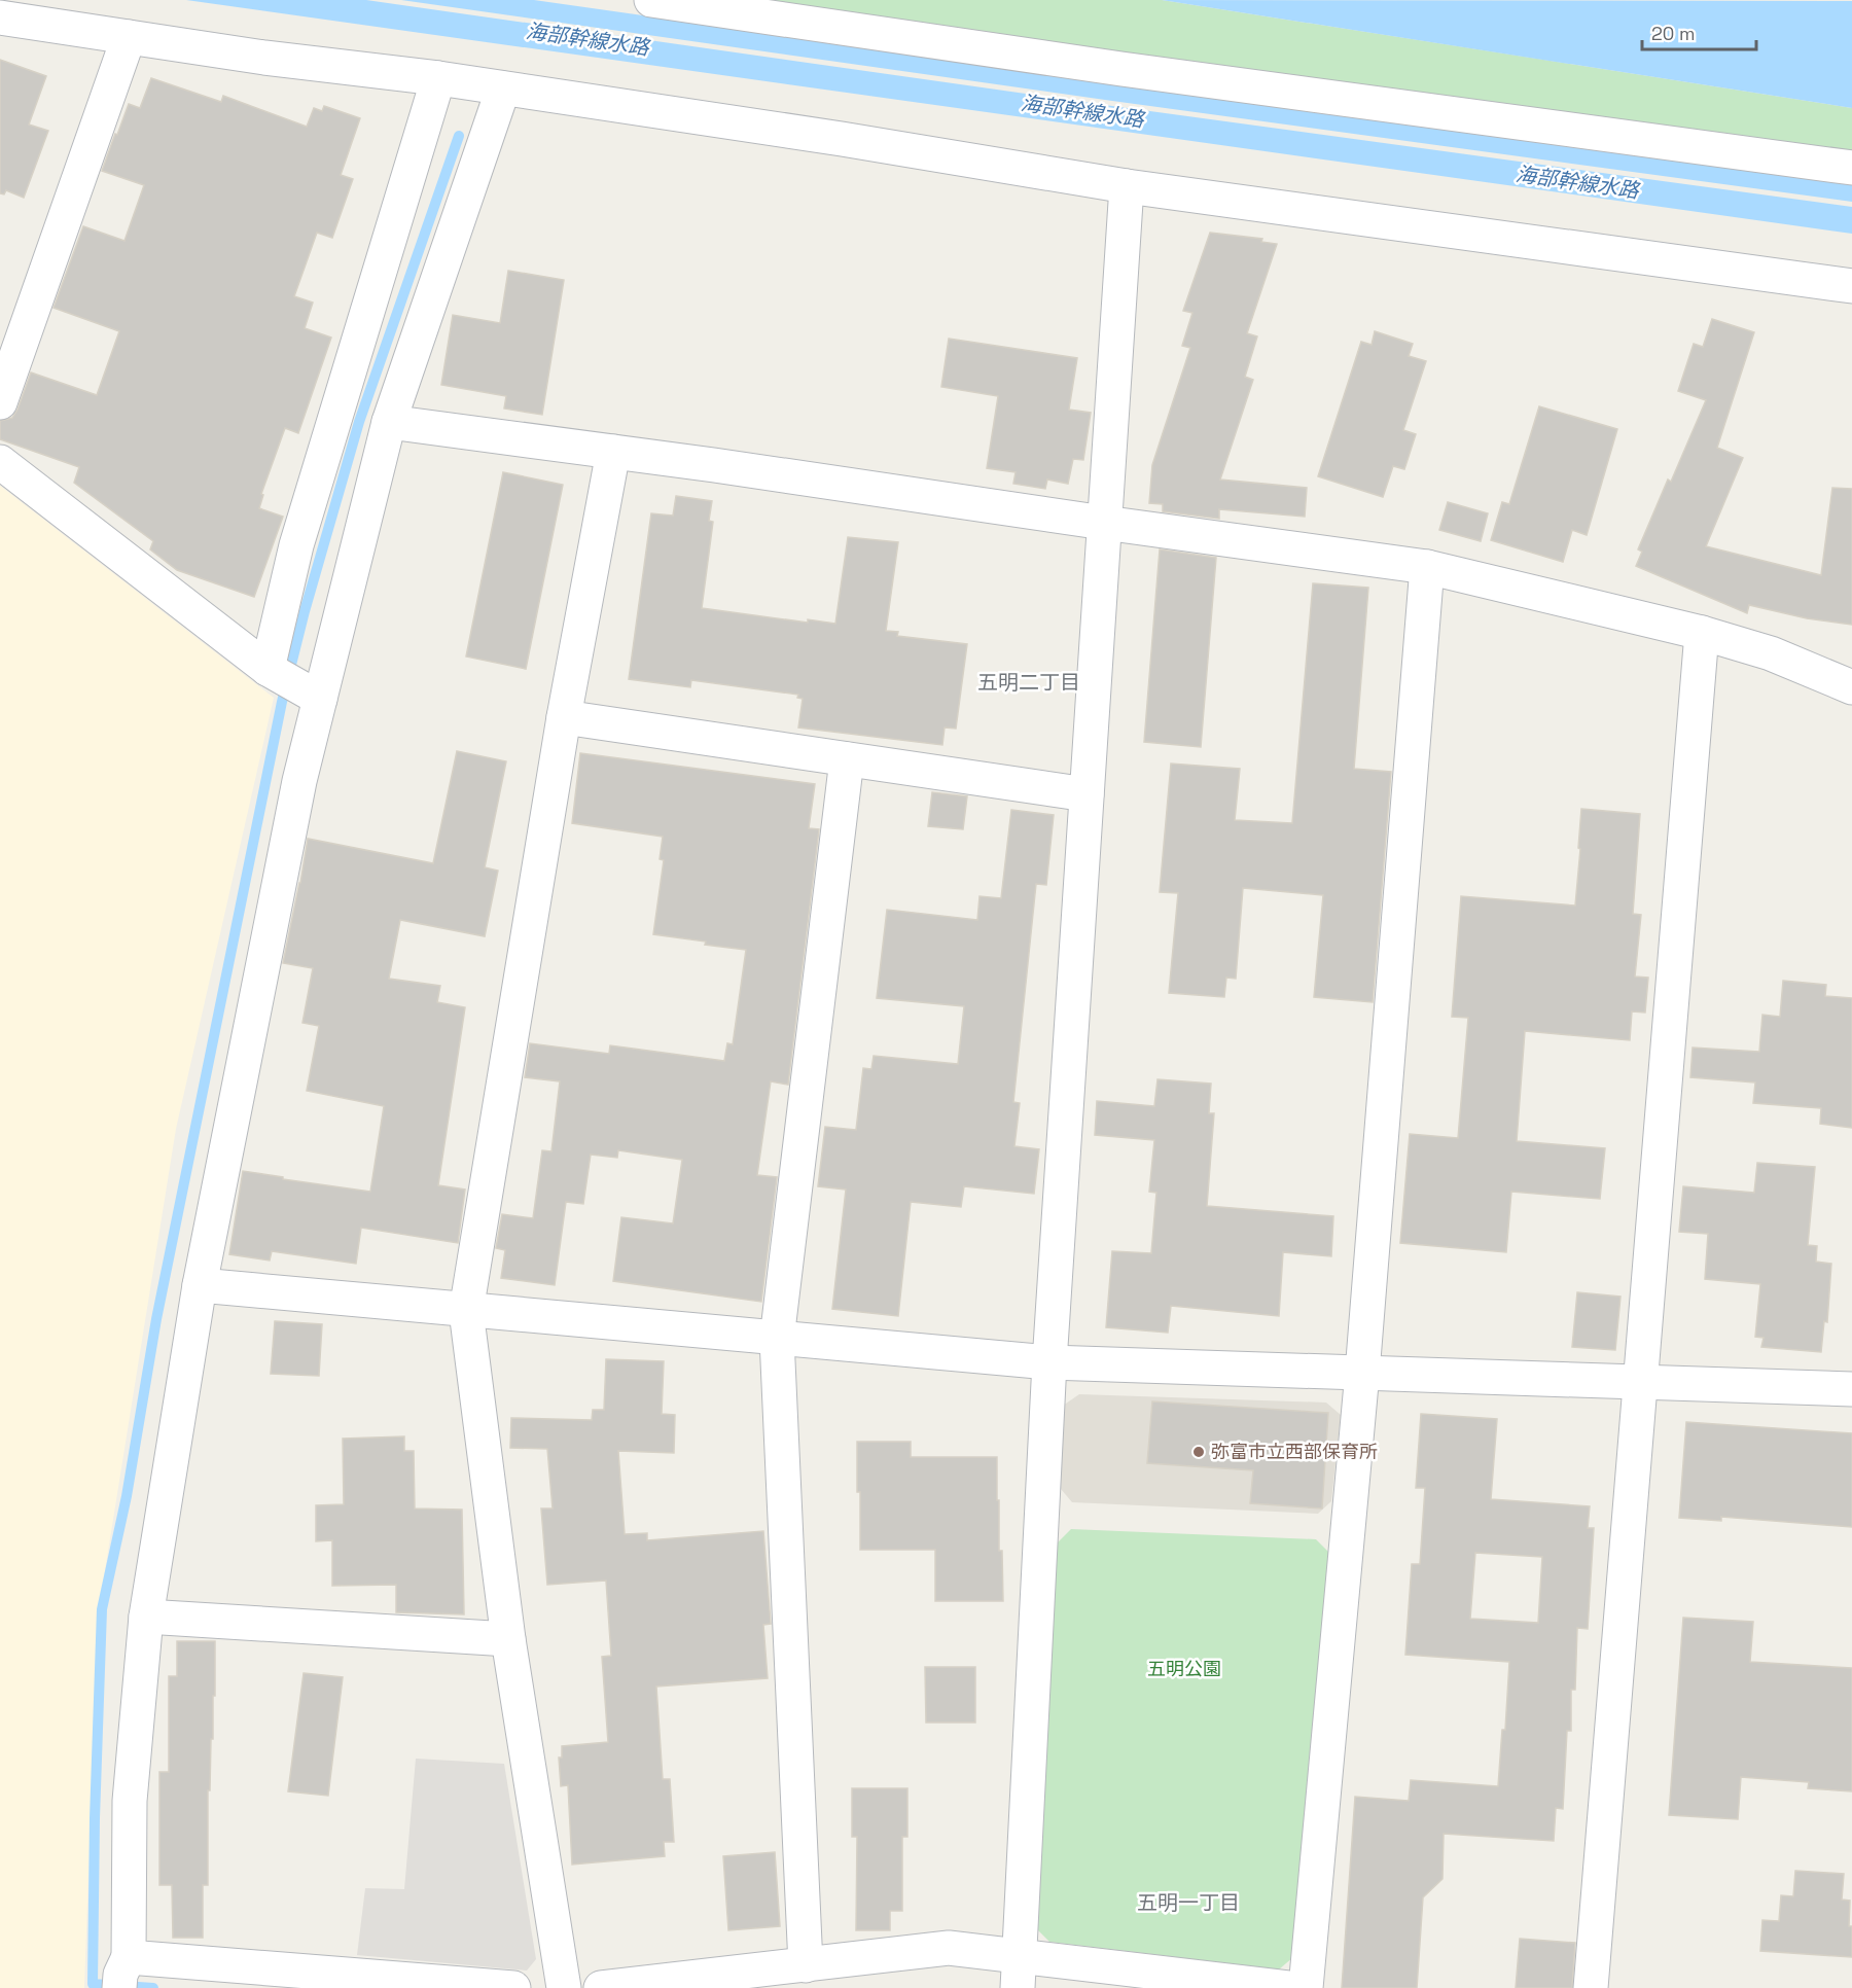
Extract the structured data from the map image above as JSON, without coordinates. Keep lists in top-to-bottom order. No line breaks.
{"districts":["五明二丁目","五明一丁目"],"water":["海部幹線水路"],"parks":["五明公園"],"places":["弥富市立西部保育所"],"scale_bar":"20 m"}
